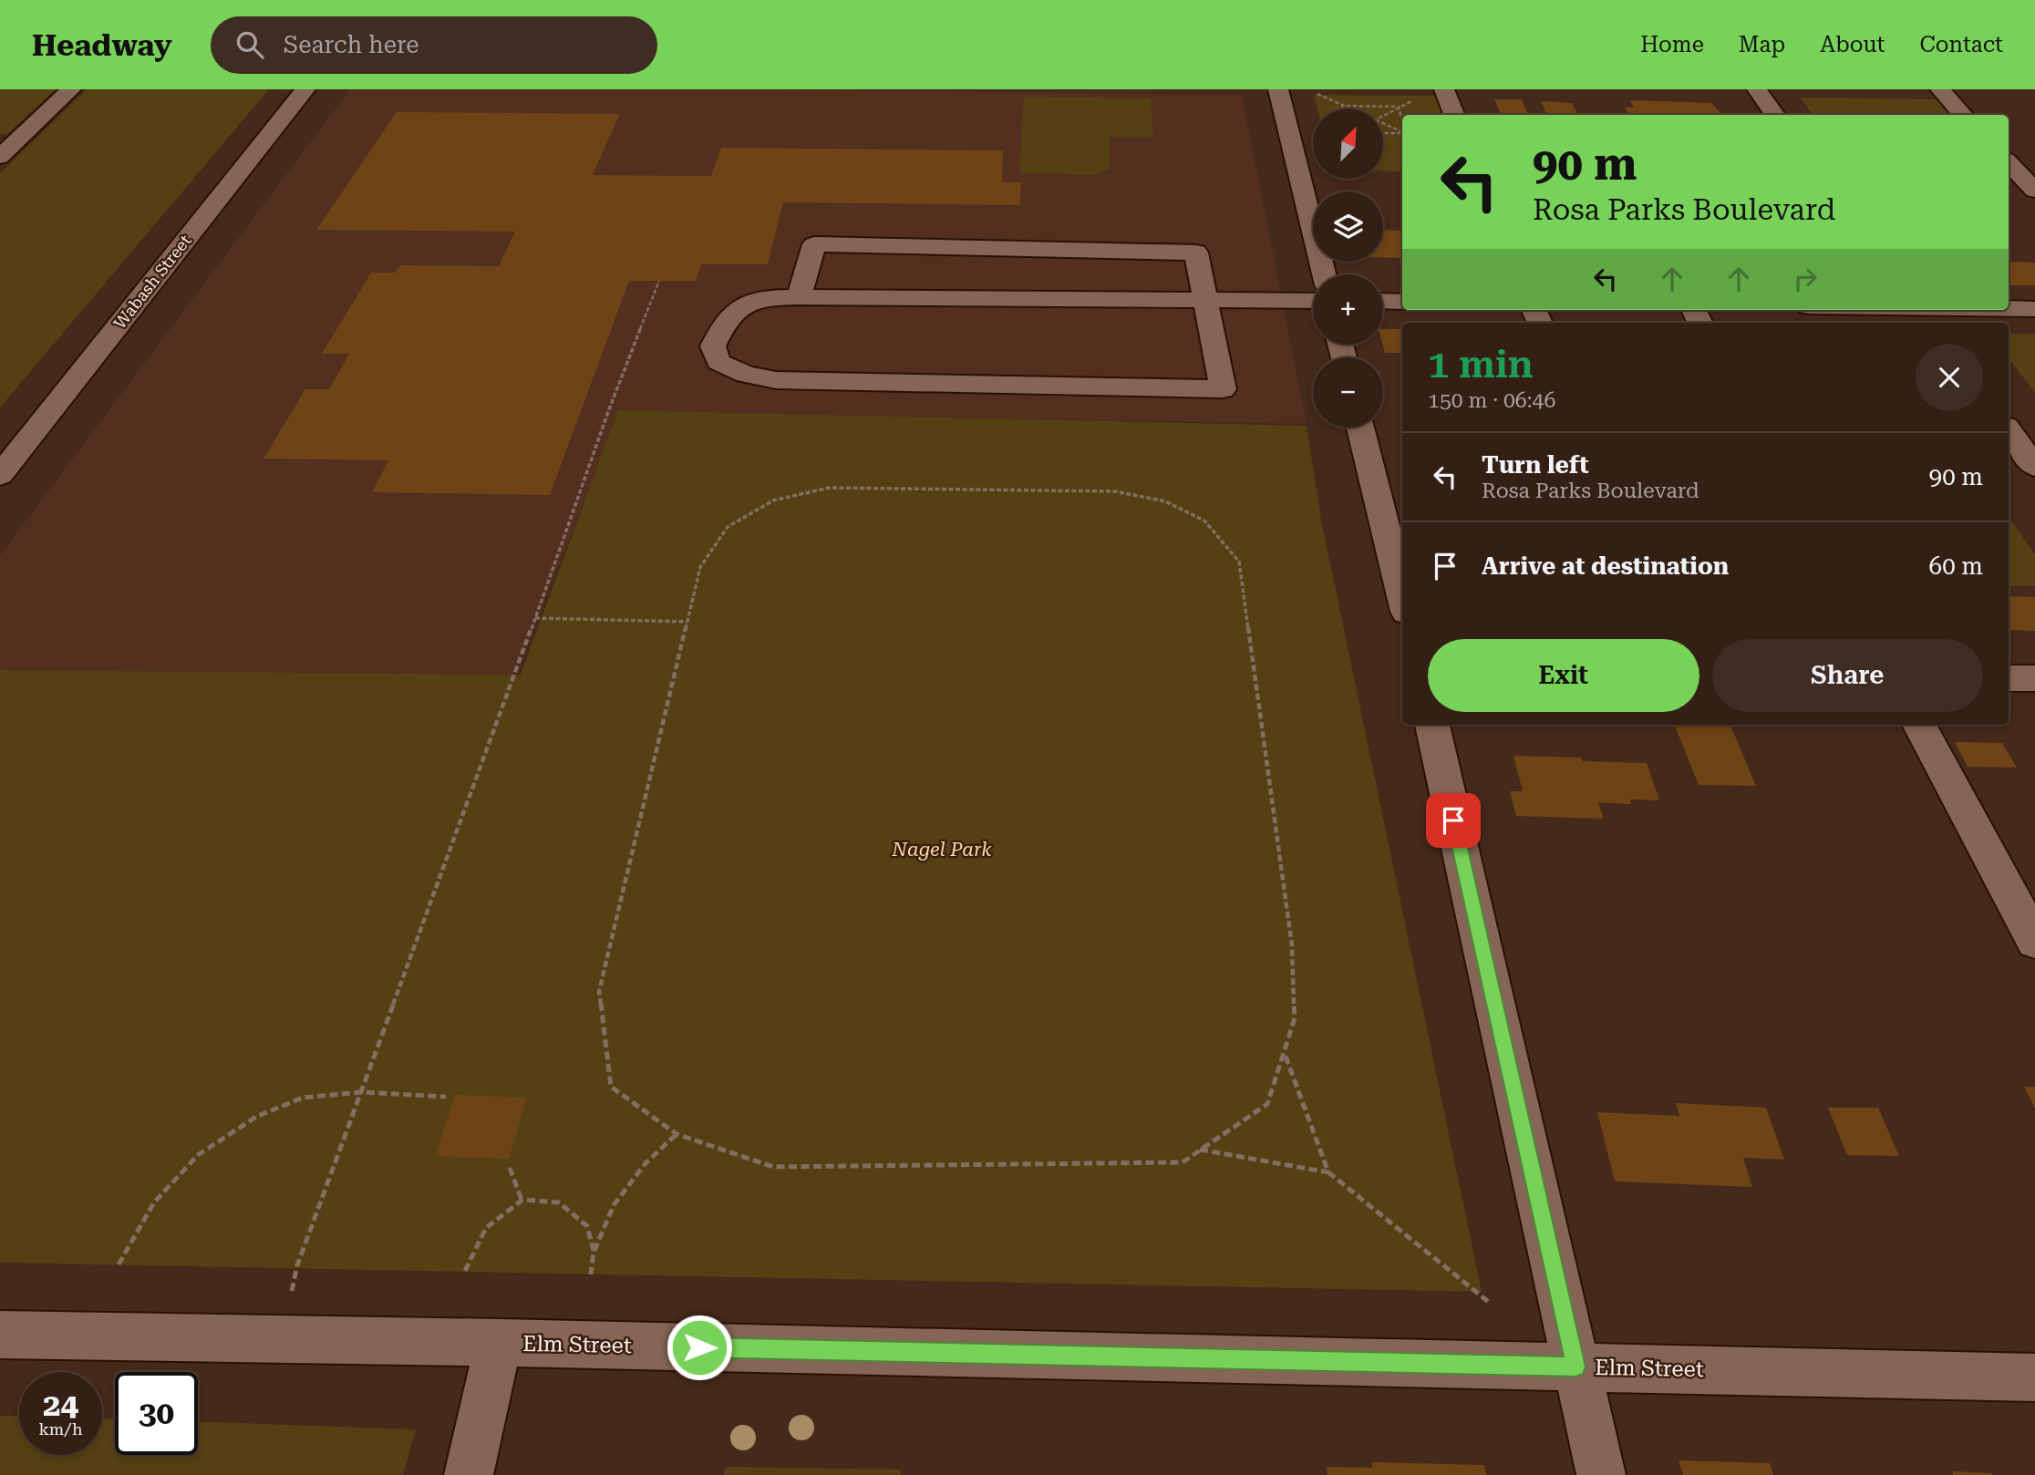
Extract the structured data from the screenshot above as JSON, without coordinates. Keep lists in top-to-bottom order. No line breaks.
{"streets":{"street":["Wabash Street","Elm Street"]},"parks":["Nagel Park"],"north":"top right","page":{"header":"Headway","search":"Search here","nav":["Home","Map","About","Contact"],"map_buttons":["+","−"],"turn":["90 m","Rosa Parks Boulevard"],"heading":["1 min","150 m · 06:46"],"list":[{"name":"Turn left","note":"Rosa Parks Boulevard","value":"90 m"},{"name":"Arrive at destination","value":"60 m"}],"buttons":["Exit","Share"],"speed":"24 km/h","limit":"30"}}
